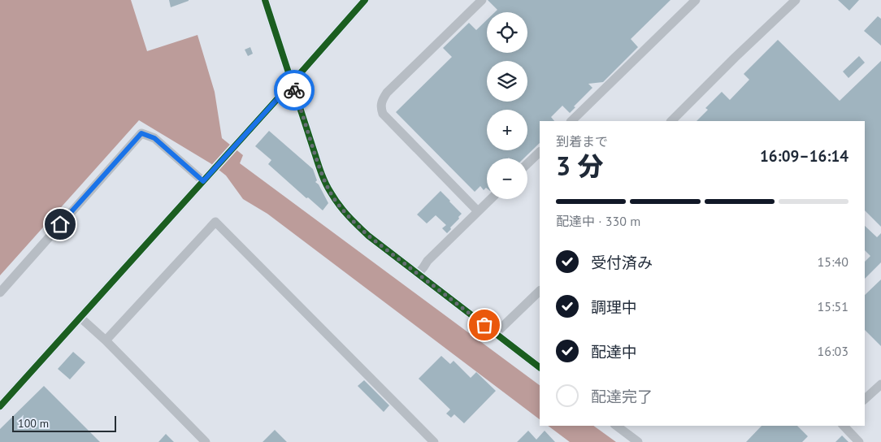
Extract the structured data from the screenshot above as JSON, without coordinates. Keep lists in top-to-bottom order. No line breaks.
{"scale_bar":"100 m","page":{"map_buttons":["+","−"],"heading":["3 分","到着まで","16:09–16:14"],"bar":"配達中 · 330 m","list":[["受付済み","15:40"],["調理中","15:51"],["配達中","16:03"],"配達完了"],"scale":"100 m"}}
